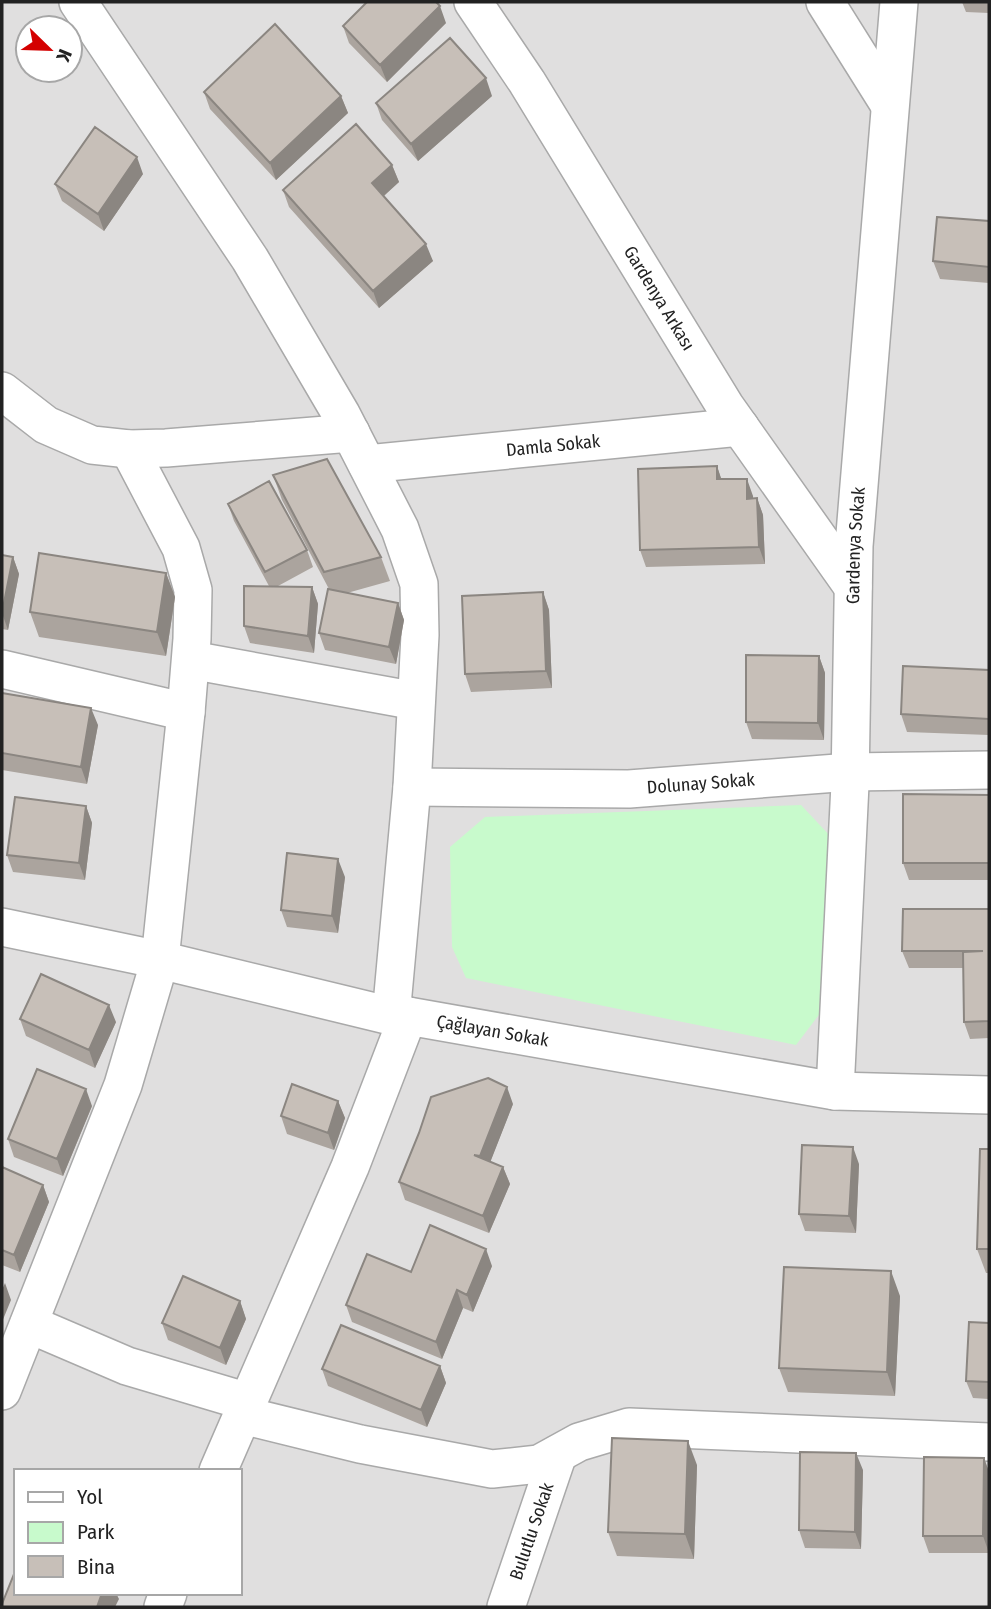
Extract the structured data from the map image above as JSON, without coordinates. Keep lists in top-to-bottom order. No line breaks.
{"streets":{"street":["Gardenya Arkası","Damla Sokak","Gardenya Sokak","Dolunay Sokak","Çağlayan Sokak","Bulutlu Sokak"]},"crossings":[["Gardenya Arkası","Damla Sokak"],["Gardenya Arkası","Gardenya Sokak"],["Gardenya Sokak","Dolunay Sokak"],["Gardenya Sokak","Çağlayan Sokak"]],"legend":["Yol","Park","Bina"],"north":"bottom right"}
